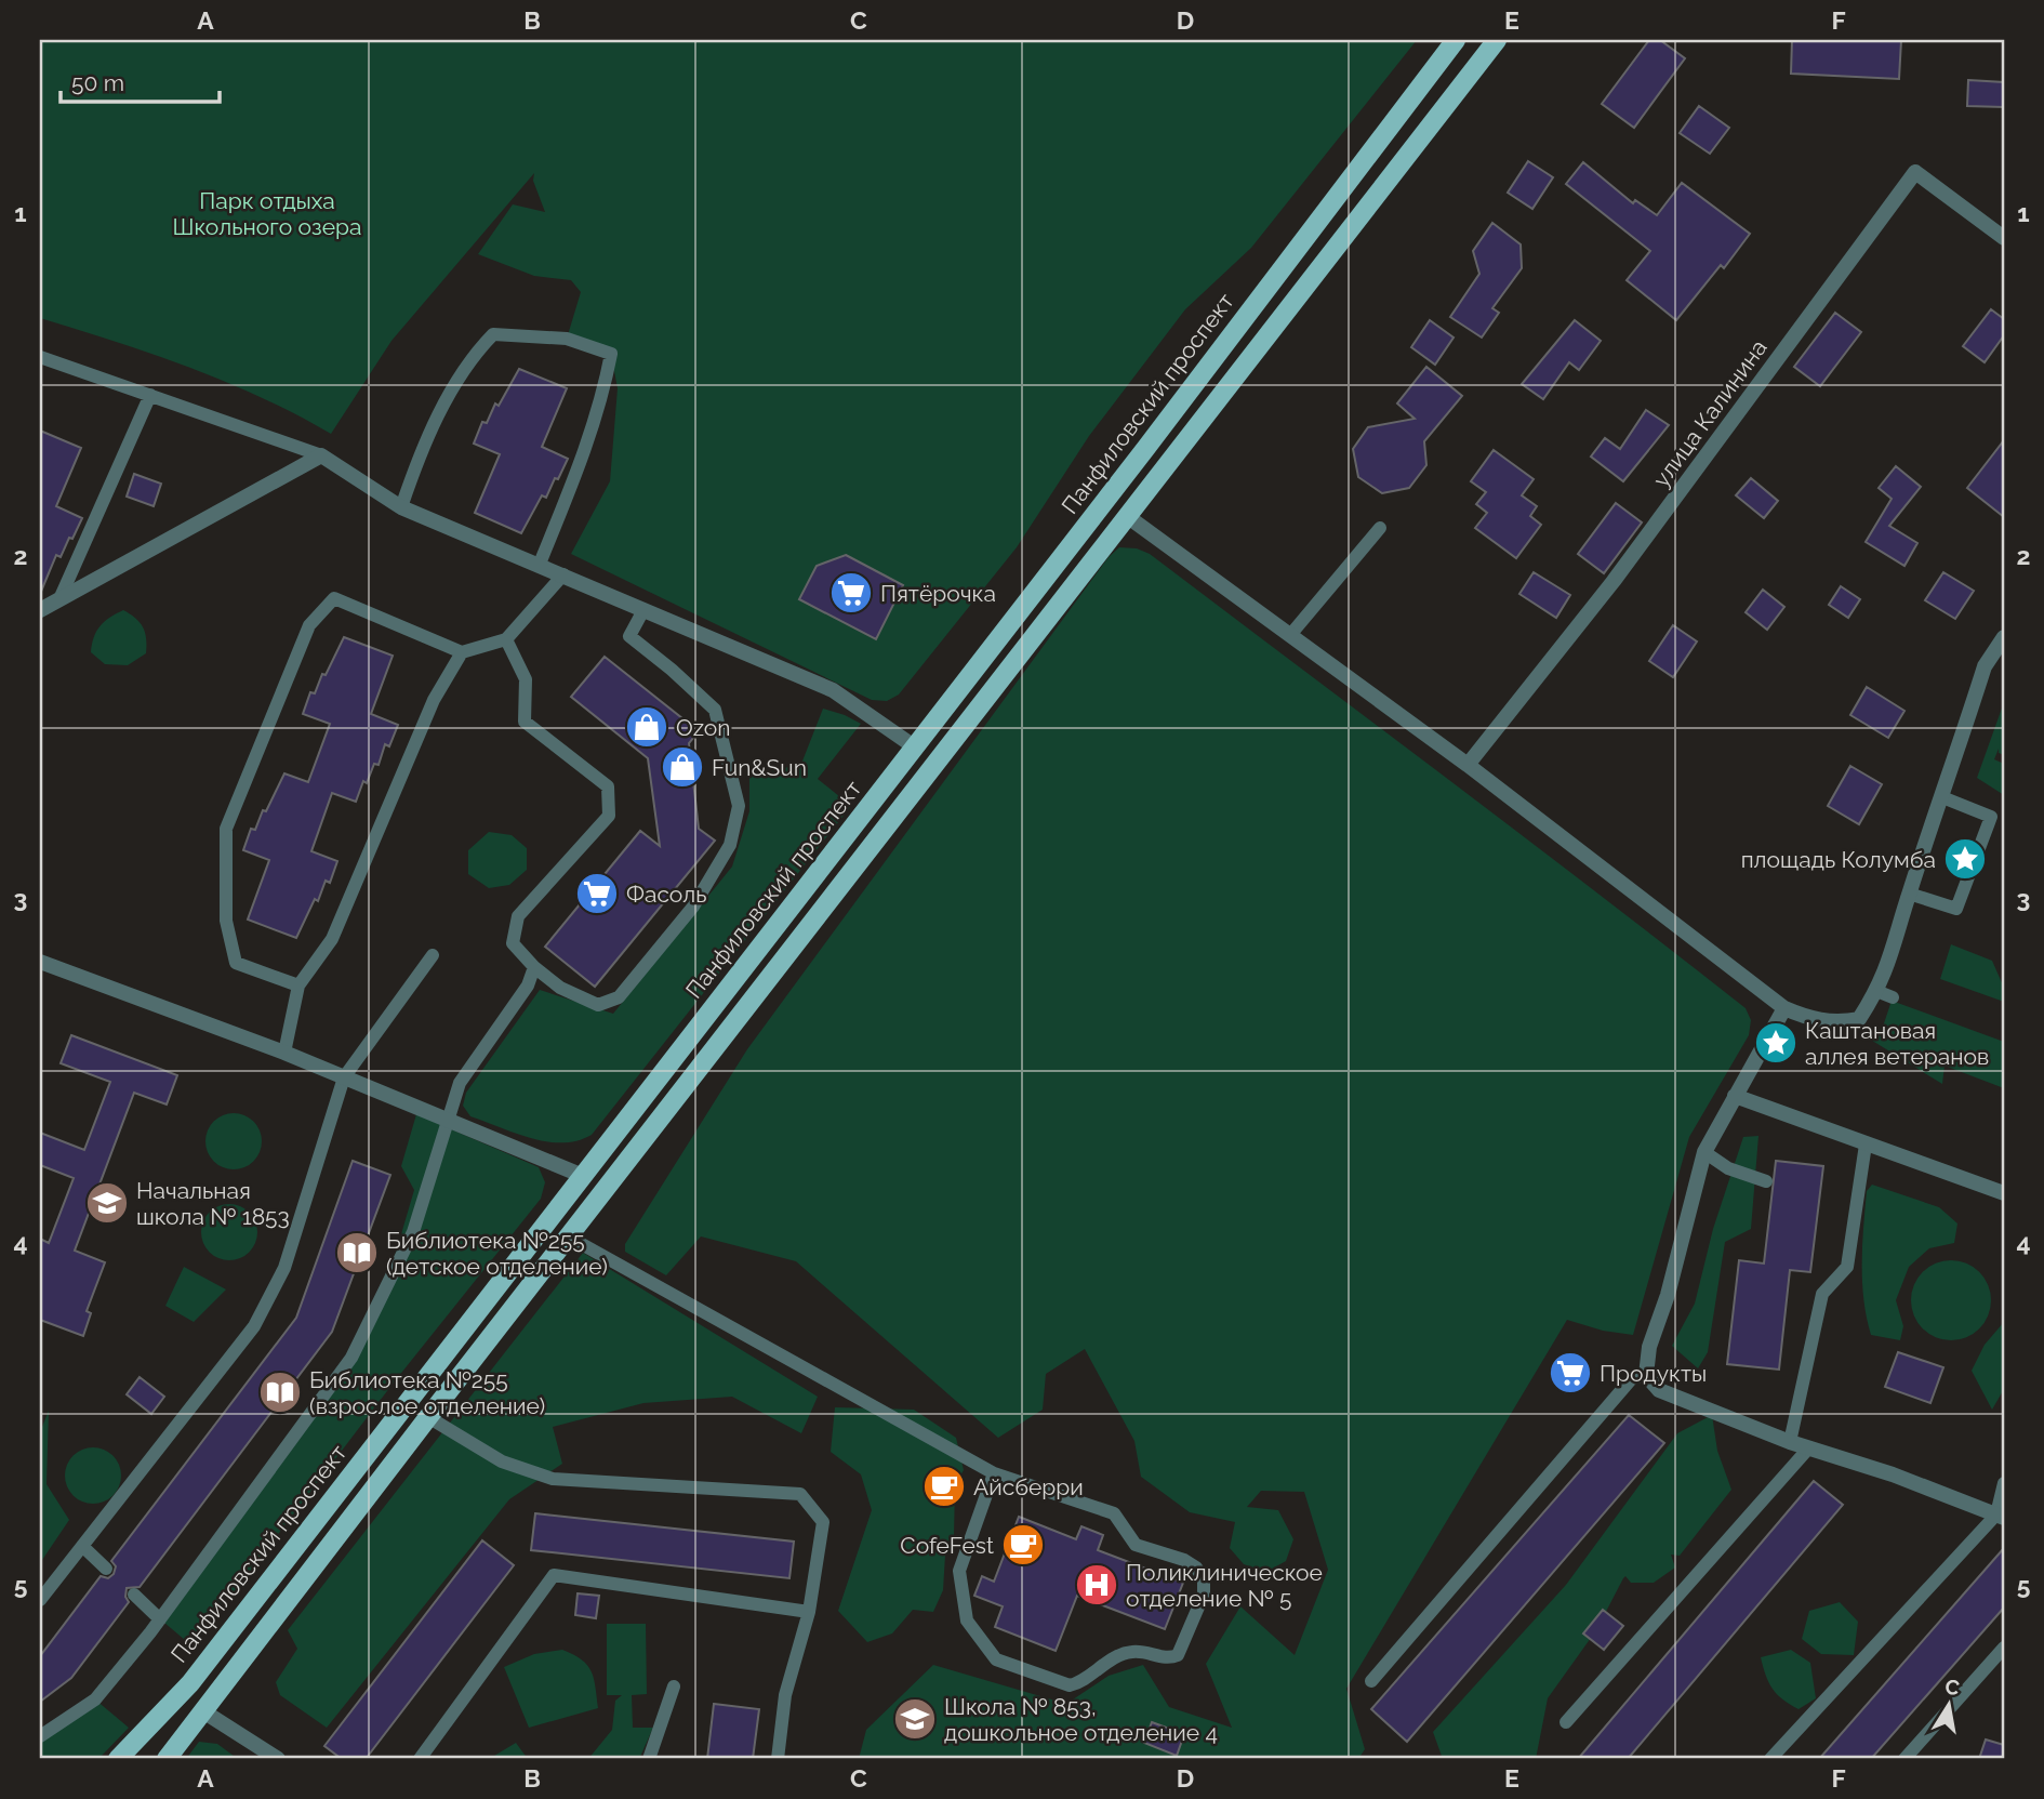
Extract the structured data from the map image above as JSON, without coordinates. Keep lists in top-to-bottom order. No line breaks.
{"streets":{"main road":["Панфиловский проспект"],"street":["улица Калинина"]},"parks":["Парк отдыха Школьного озера"],"places":{"supermarket":["Пятёрочка","Фасоль","Продукты"],"shop":["Ozon","Fun&Sun"],"place":["площадь Колумба","Каштановая аллея ветеранов"],"school or university":["Начальная школа № 1853","Школа № 853, дошкольное отделение 4"],"library":["Библиотека №255 (детское отделение)","Библиотека №255 (взрослое отделение)"],"cafe":["Айсберри","CofeFest"],"hospital":["Поликлиническое отделение № 5"]},"scale_bar":"50 m","north":"top","grid":{"columns":["A","B","C","D","E","F"],"rows":["1","2","3","4","5"]}}
